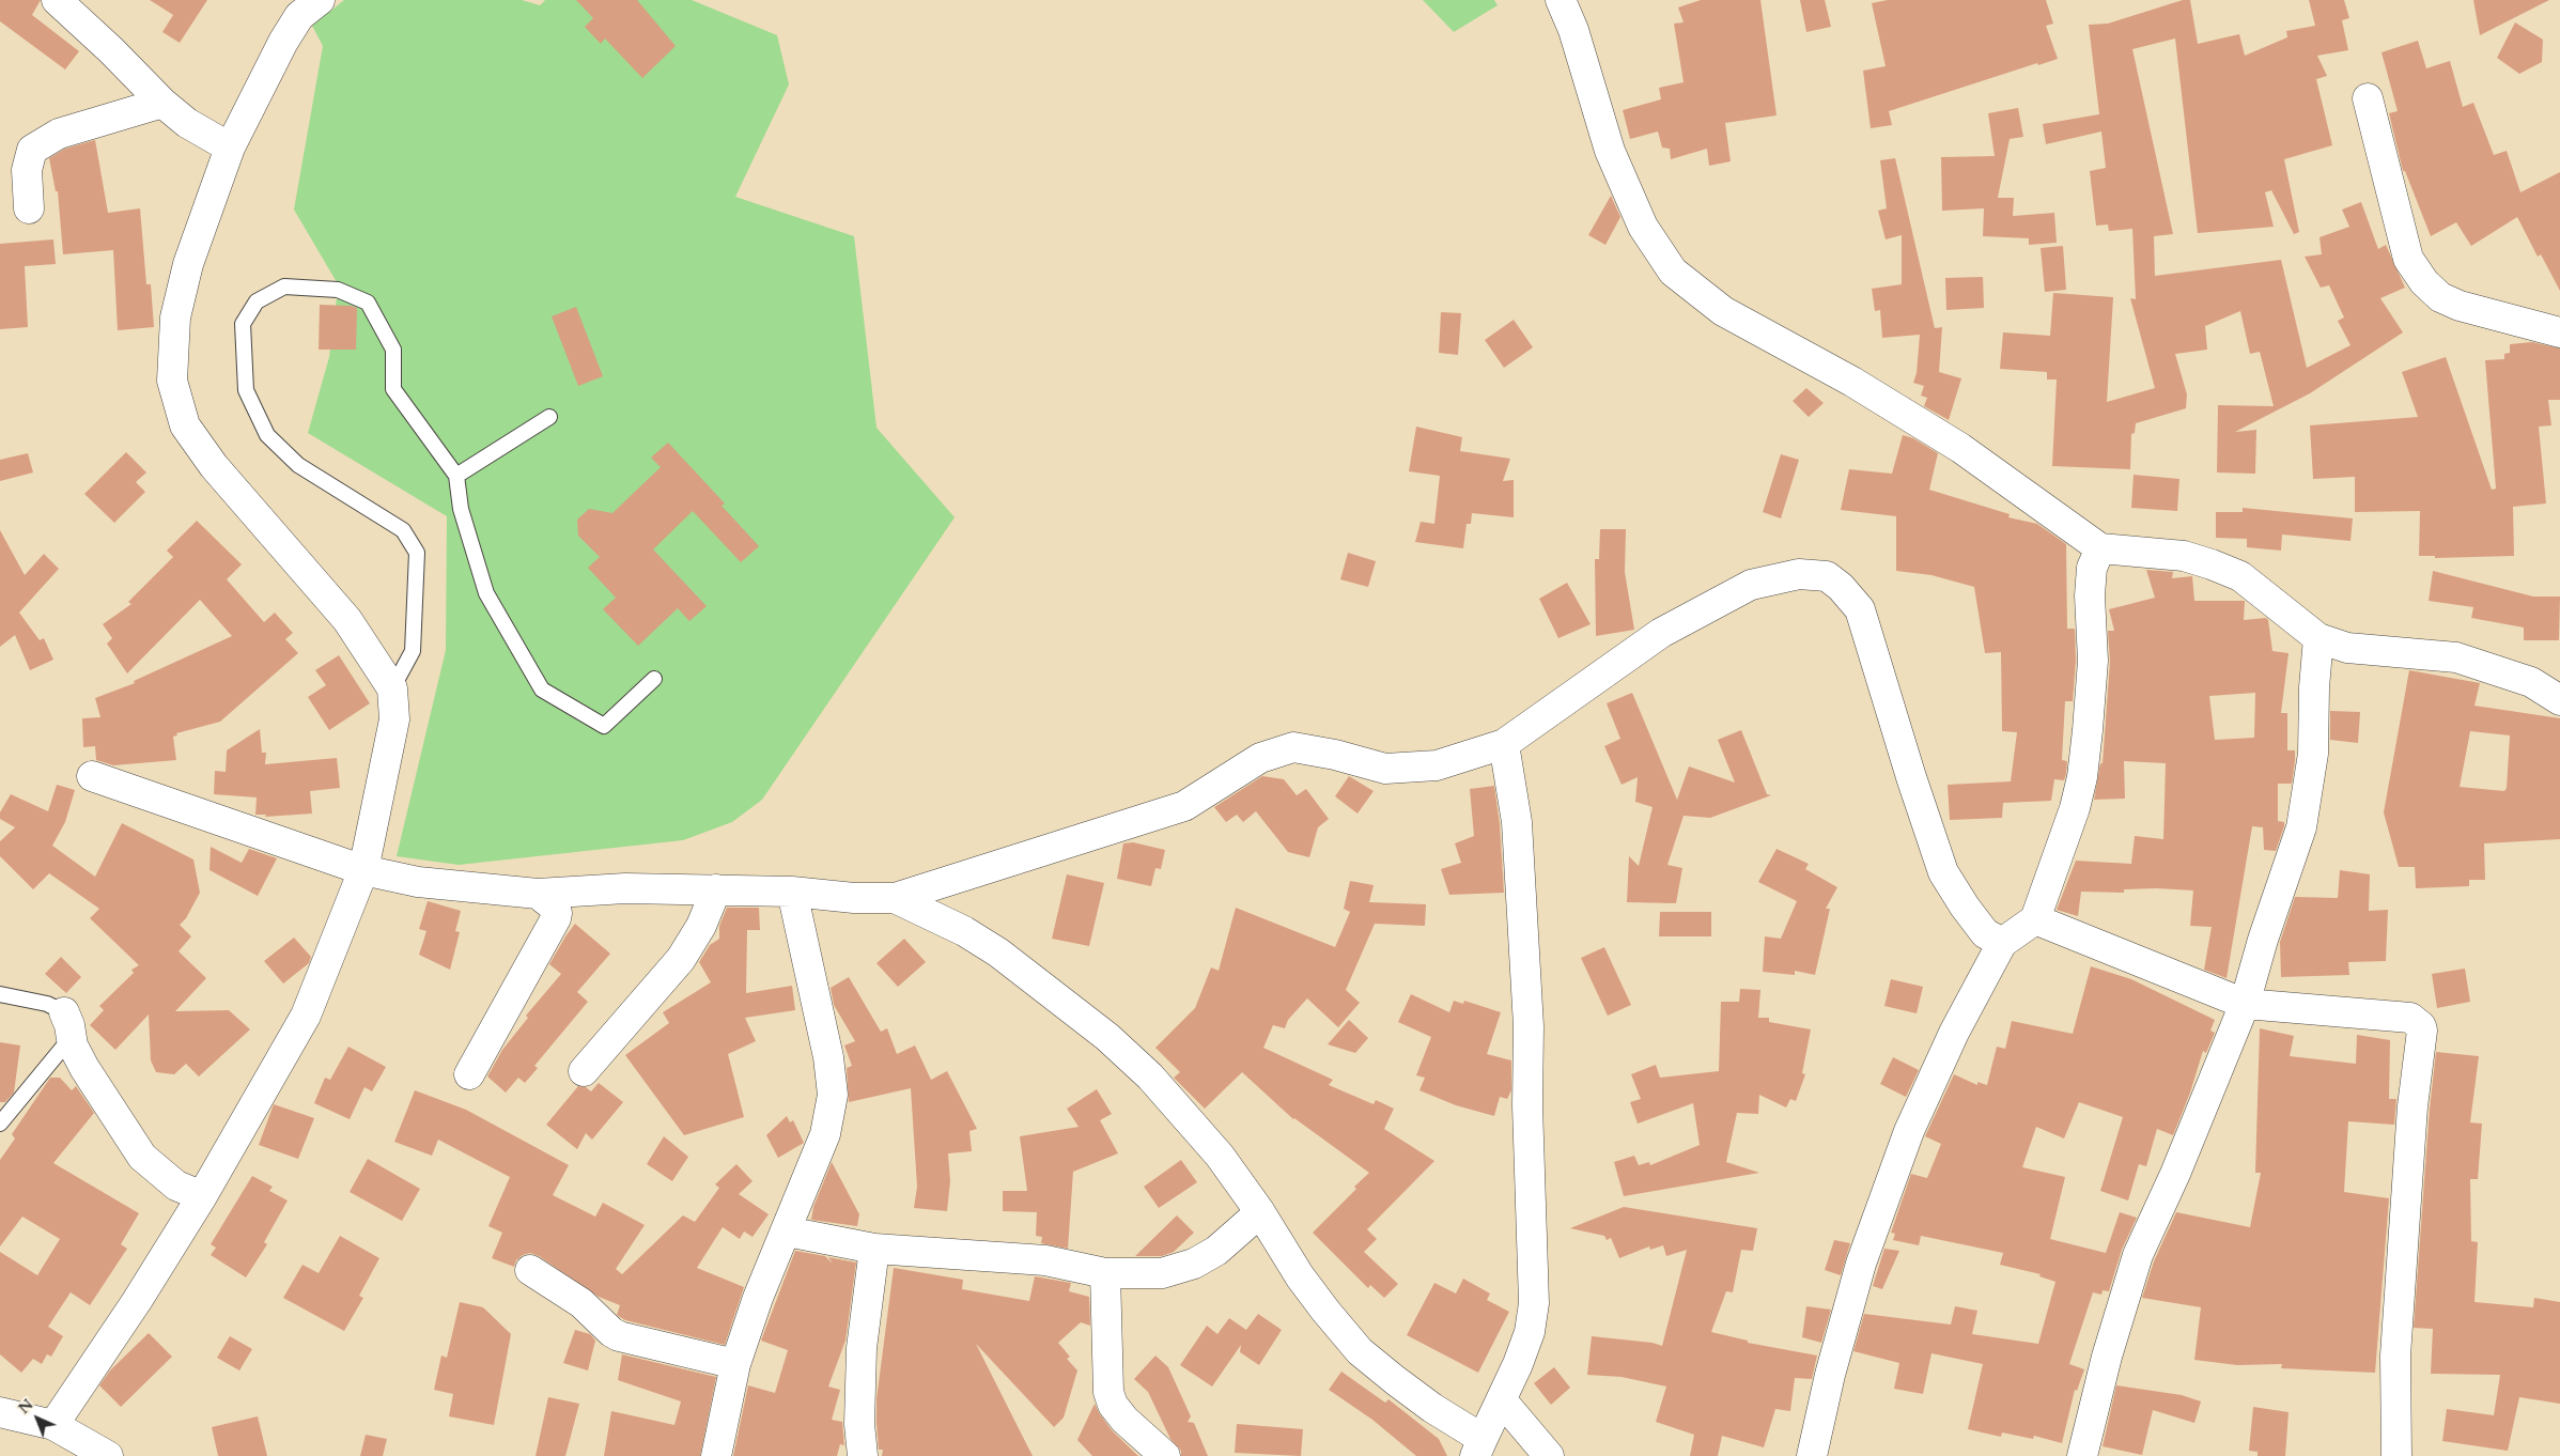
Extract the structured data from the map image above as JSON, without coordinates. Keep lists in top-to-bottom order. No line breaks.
{"north":"top left"}
